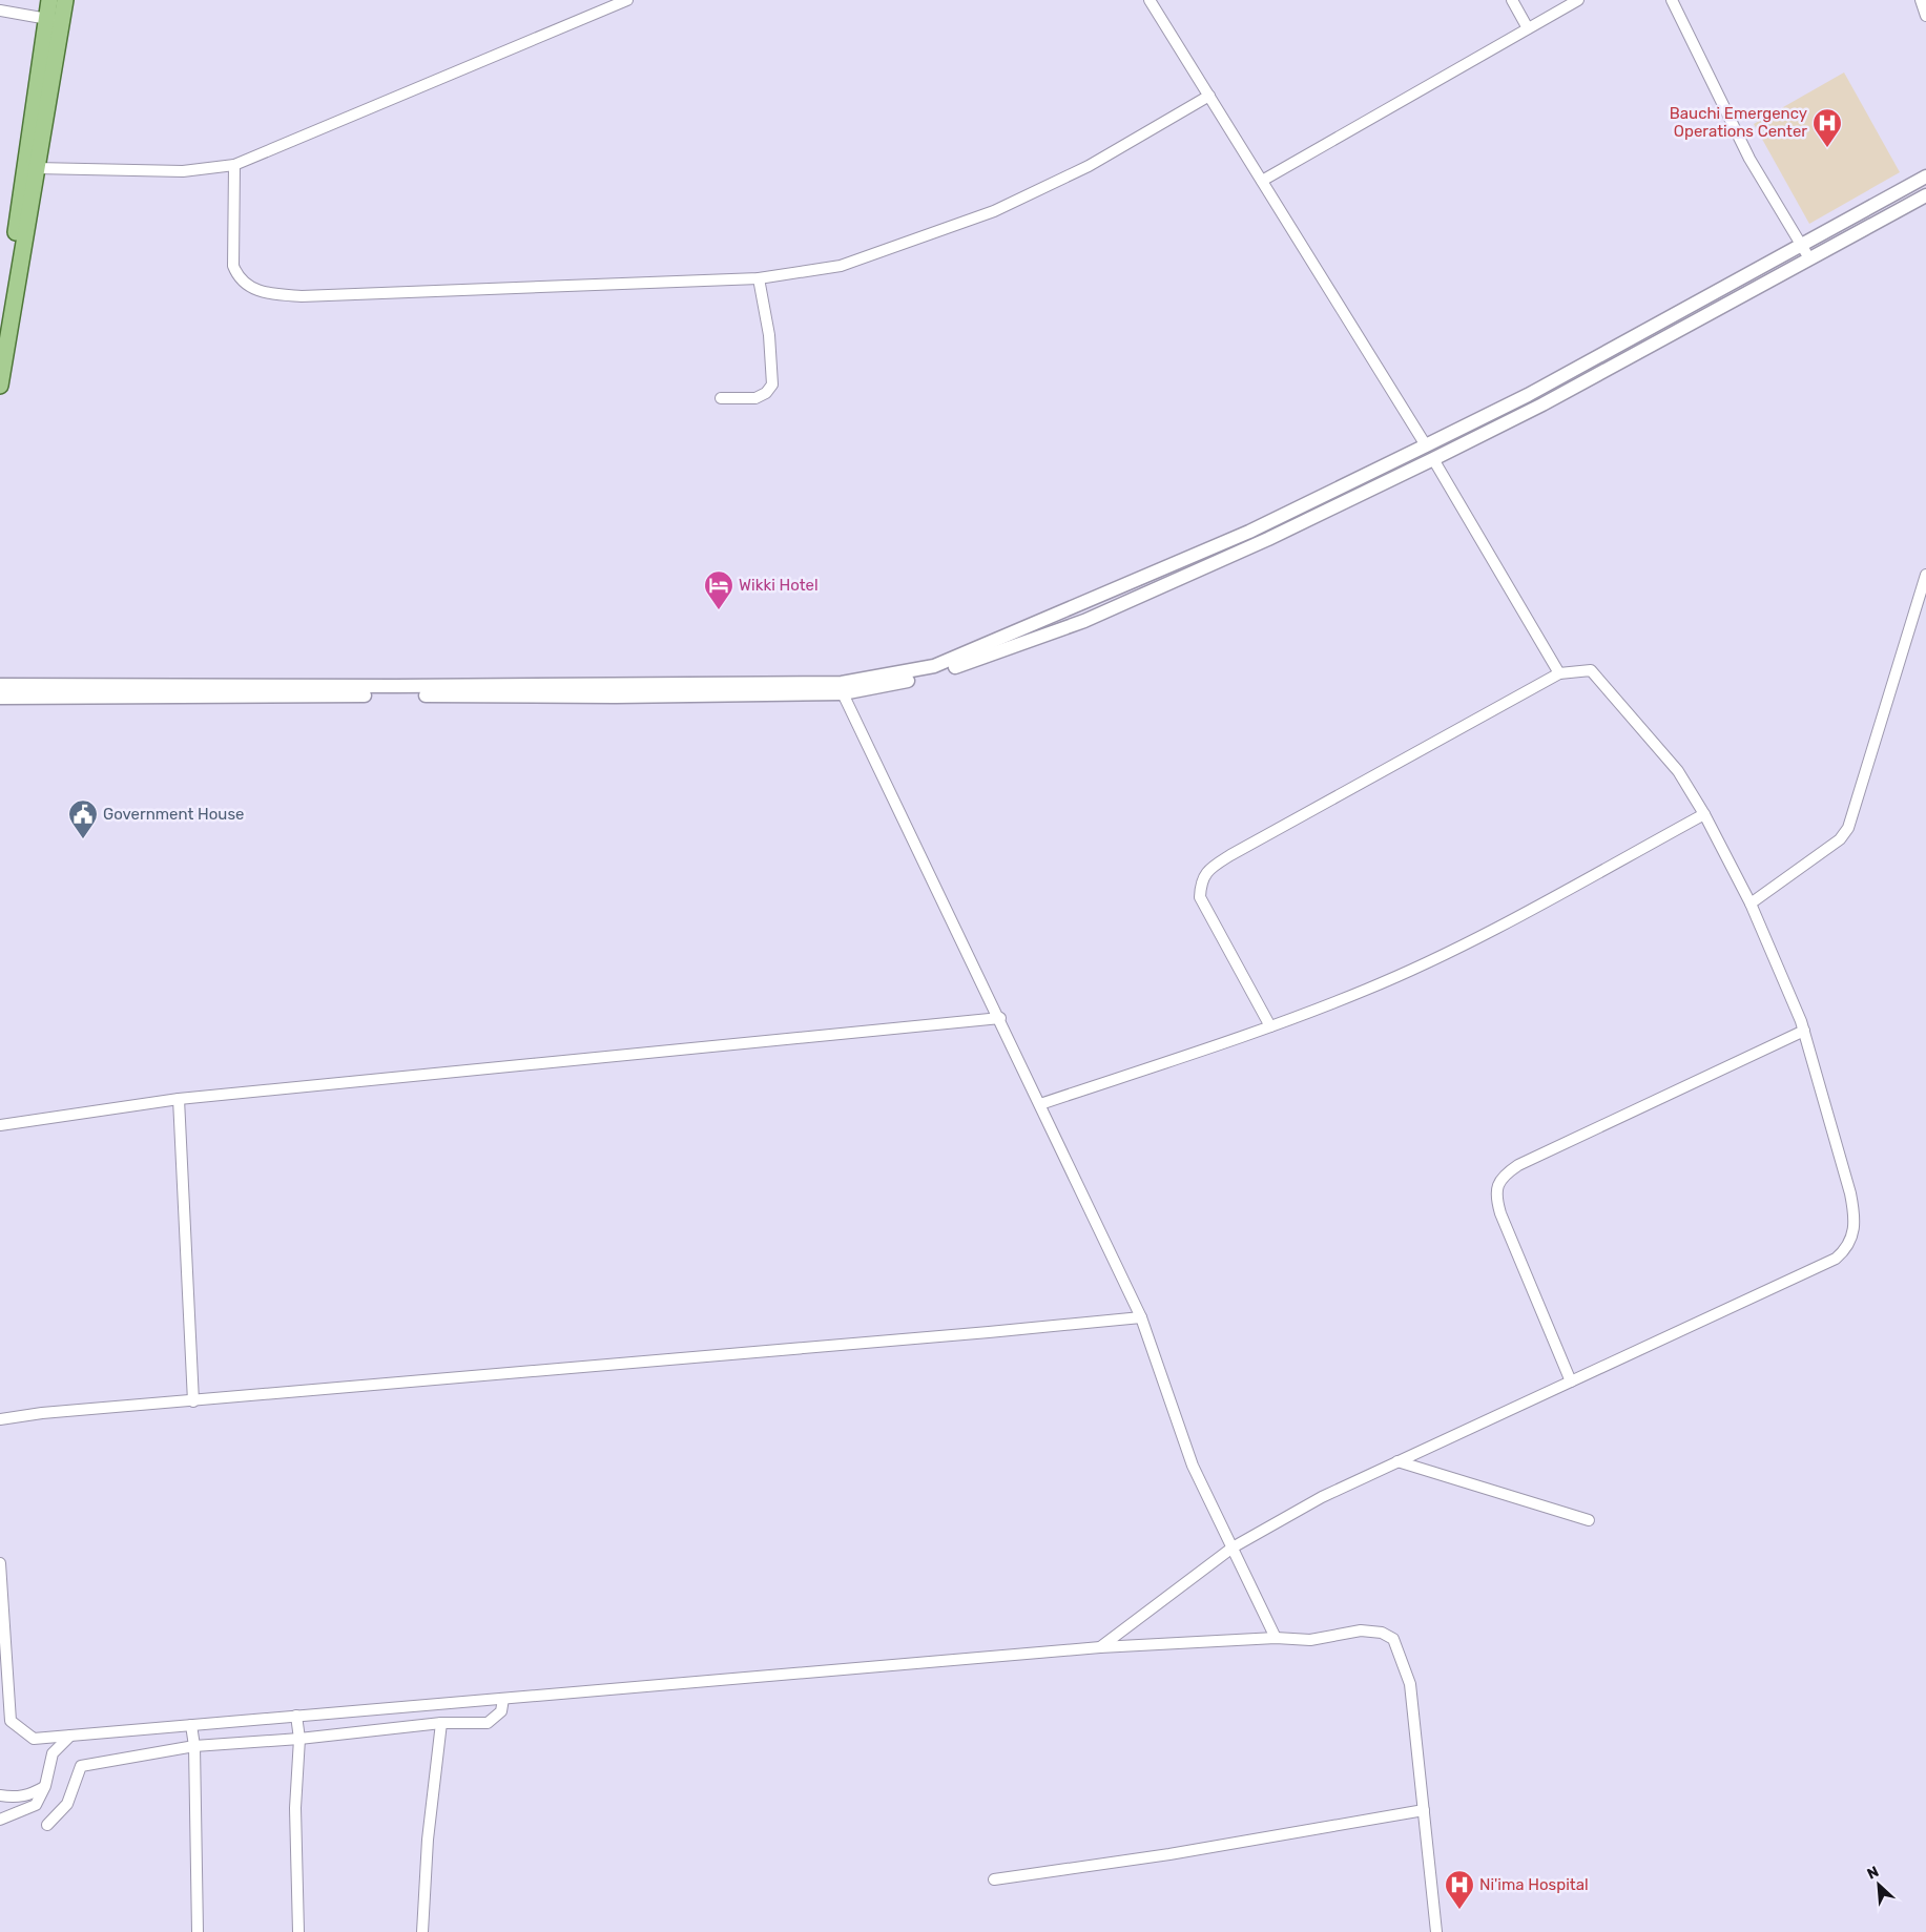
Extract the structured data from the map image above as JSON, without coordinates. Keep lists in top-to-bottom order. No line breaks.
{"places":{"hospital":["Bauchi Emergency Operations Center","Ni'ima Hospital"],"hotel":["Wikki Hotel"],"public building":["Government House"]},"north":"top left"}
